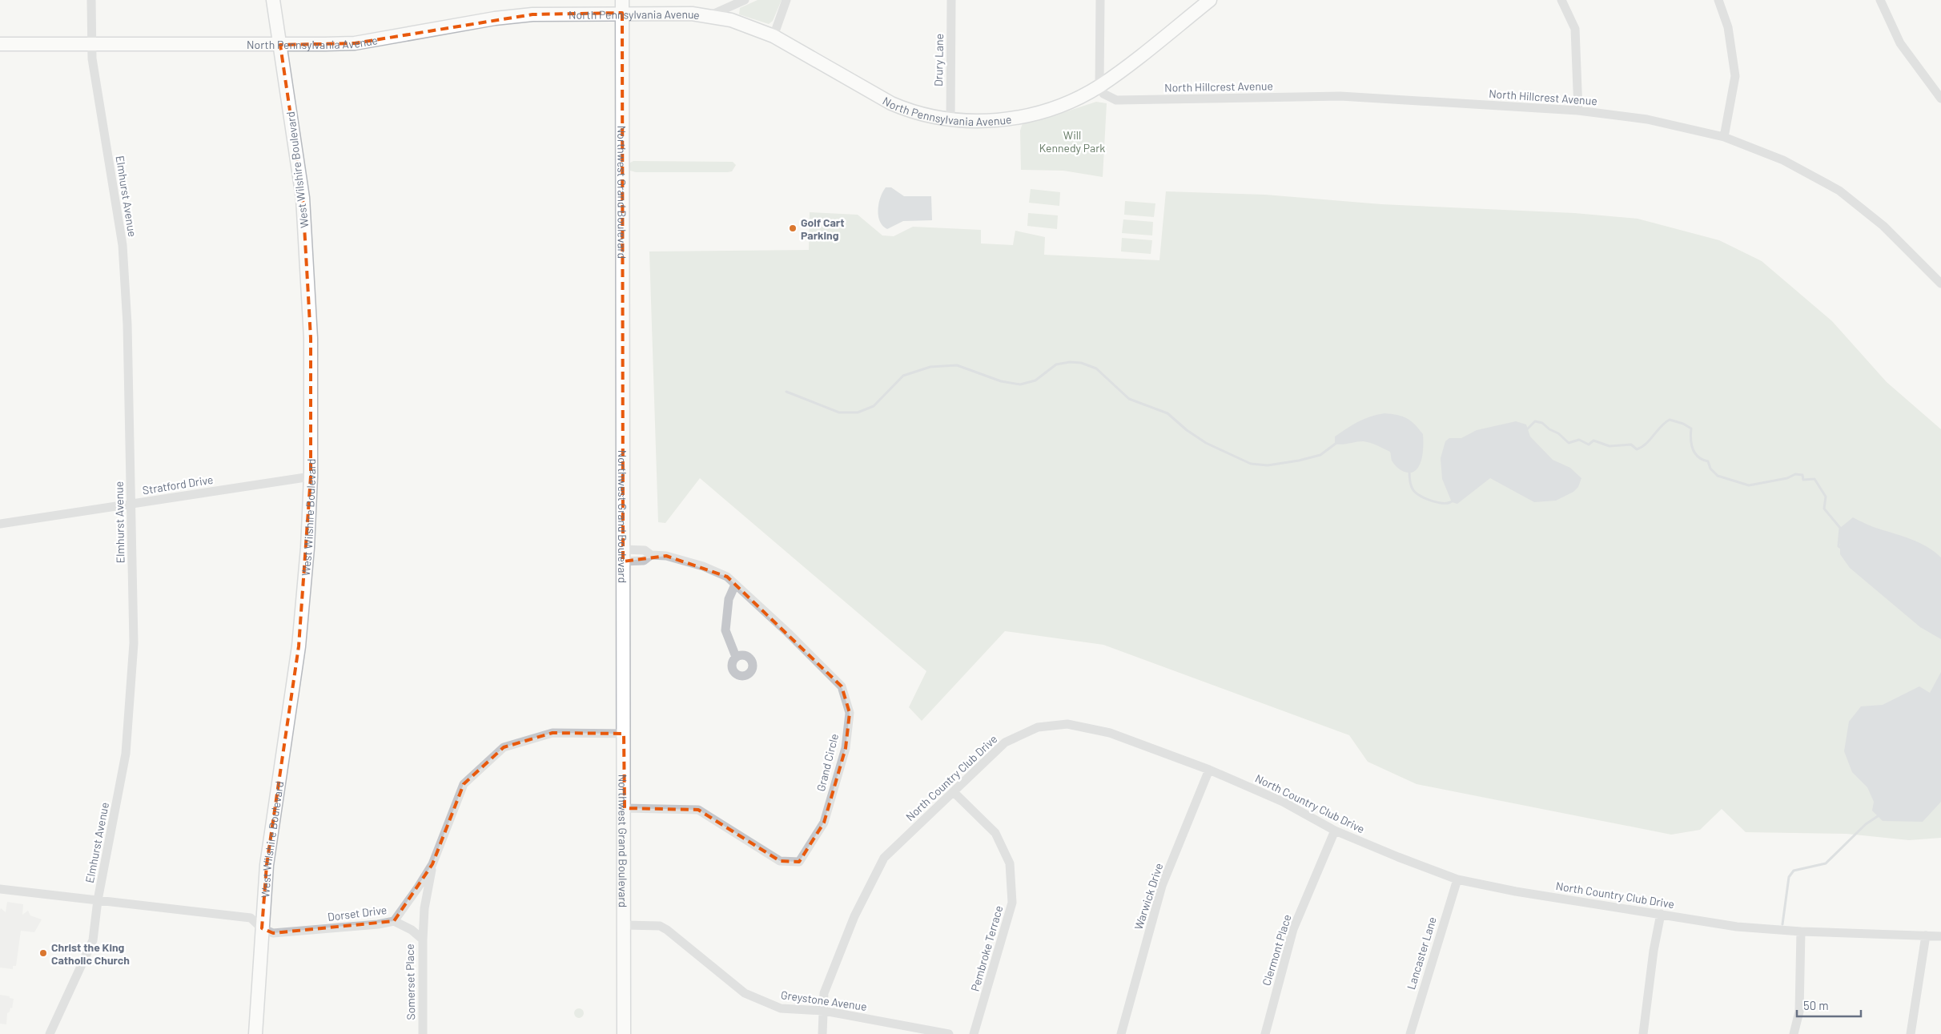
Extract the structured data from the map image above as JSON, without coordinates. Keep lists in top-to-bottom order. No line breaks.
{"streets":{"street":["North Pennsylvania Avenue","Drury Lane","North Hillcrest Avenue","West Wilshire Boulevard","Northwest Grand Boulevard","Elmhurst Avenue","Stratford Drive","Grand Circle","North Country Club Drive","Warwick Drive","Dorset Drive","Pembroke Terrace","Clermont Place","Lancaster Lane","Somerset Place","Greystone Avenue"]},"crossings":[["North Pennsylvania Avenue","Drury Lane"],["North Pennsylvania Avenue","North Hillcrest Avenue"],["North Pennsylvania Avenue","West Wilshire Boulevard"],["North Pennsylvania Avenue","Northwest Grand Boulevard"],["North Pennsylvania Avenue","Elmhurst Avenue"],["West Wilshire Boulevard","Stratford Drive"],["West Wilshire Boulevard","Dorset Drive"],["Northwest Grand Boulevard","Grand Circle"],["Northwest Grand Boulevard","Dorset Drive"],["Northwest Grand Boulevard","Greystone Avenue"],["Elmhurst Avenue","Stratford Drive"],["Elmhurst Avenue","Dorset Drive"],["North Country Club Drive","Warwick Drive"],["North Country Club Drive","Pembroke Terrace"],["North Country Club Drive","Clermont Place"],["North Country Club Drive","Lancaster Lane"],["North Country Club Drive","Greystone Avenue"],["Dorset Drive","Somerset Place"]],"parks":["Will Kennedy Park"],"places":["Golf Cart Parking","Christ the King Catholic Church"],"scale_bar":"50 m"}
